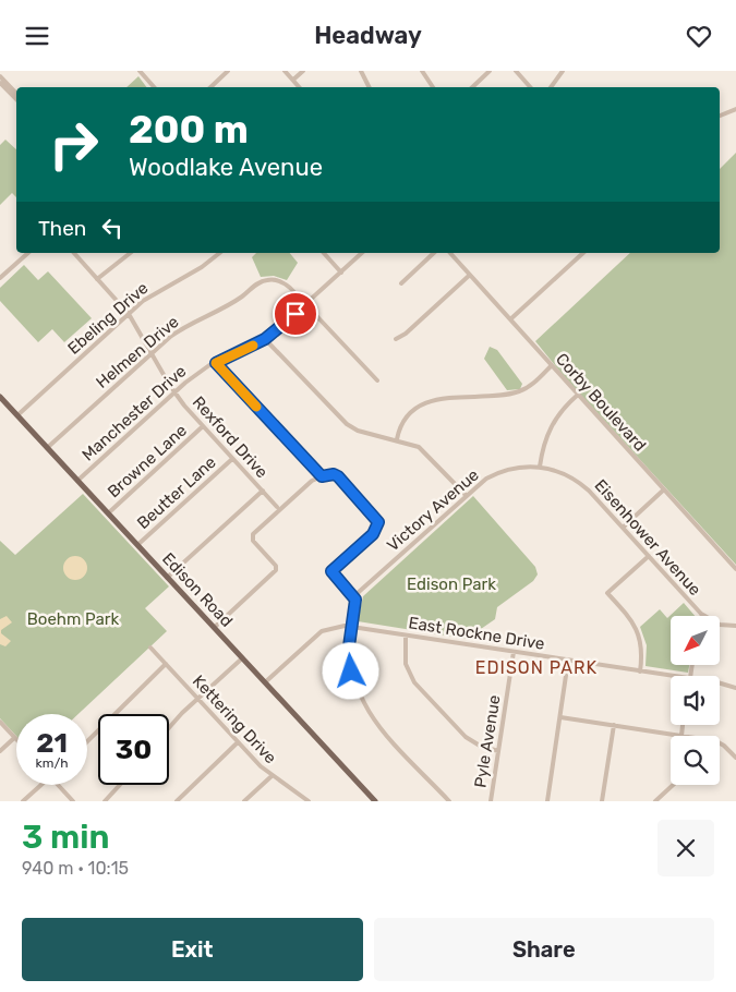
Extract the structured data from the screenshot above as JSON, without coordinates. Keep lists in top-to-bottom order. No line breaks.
{"streets":{"main road":["Edison Road"],"street":["Ebeling Drive","Helmen Drive","Corby Boulevard","Manchester Drive","Rexford Drive","Browne Lane","Beutter Lane","Victory Avenue","Eisenhower Avenue","East Rockne Drive","Kettering Drive","Pyle Avenue"]},"crossings":[["Ebeling Drive","Rexford Drive"],["Ebeling Drive","Edison Road"],["Helmen Drive","Manchester Drive"],["Helmen Drive","Rexford Drive"],["Helmen Drive","Edison Road"],["Manchester Drive","Rexford Drive"],["Manchester Drive","Edison Road"],["Rexford Drive","Browne Lane"],["Rexford Drive","Beutter Lane"],["Browne Lane","Edison Road"],["Beutter Lane","Edison Road"],["Victory Avenue","Eisenhower Avenue"],["Edison Road","East Rockne Drive"],["East Rockne Drive","Pyle Avenue"]],"districts":["EDISON PARK"],"parks":["Edison Park","Boehm Park"],"north":"bottom left","page":{"header":"Headway","turn":["200 m","Woodlake Avenue"],"then":"Then","speed":"21 km/h","limit":"30","heading":["3 min","940 m · 10:15"],"buttons":["Exit","Share"]}}
